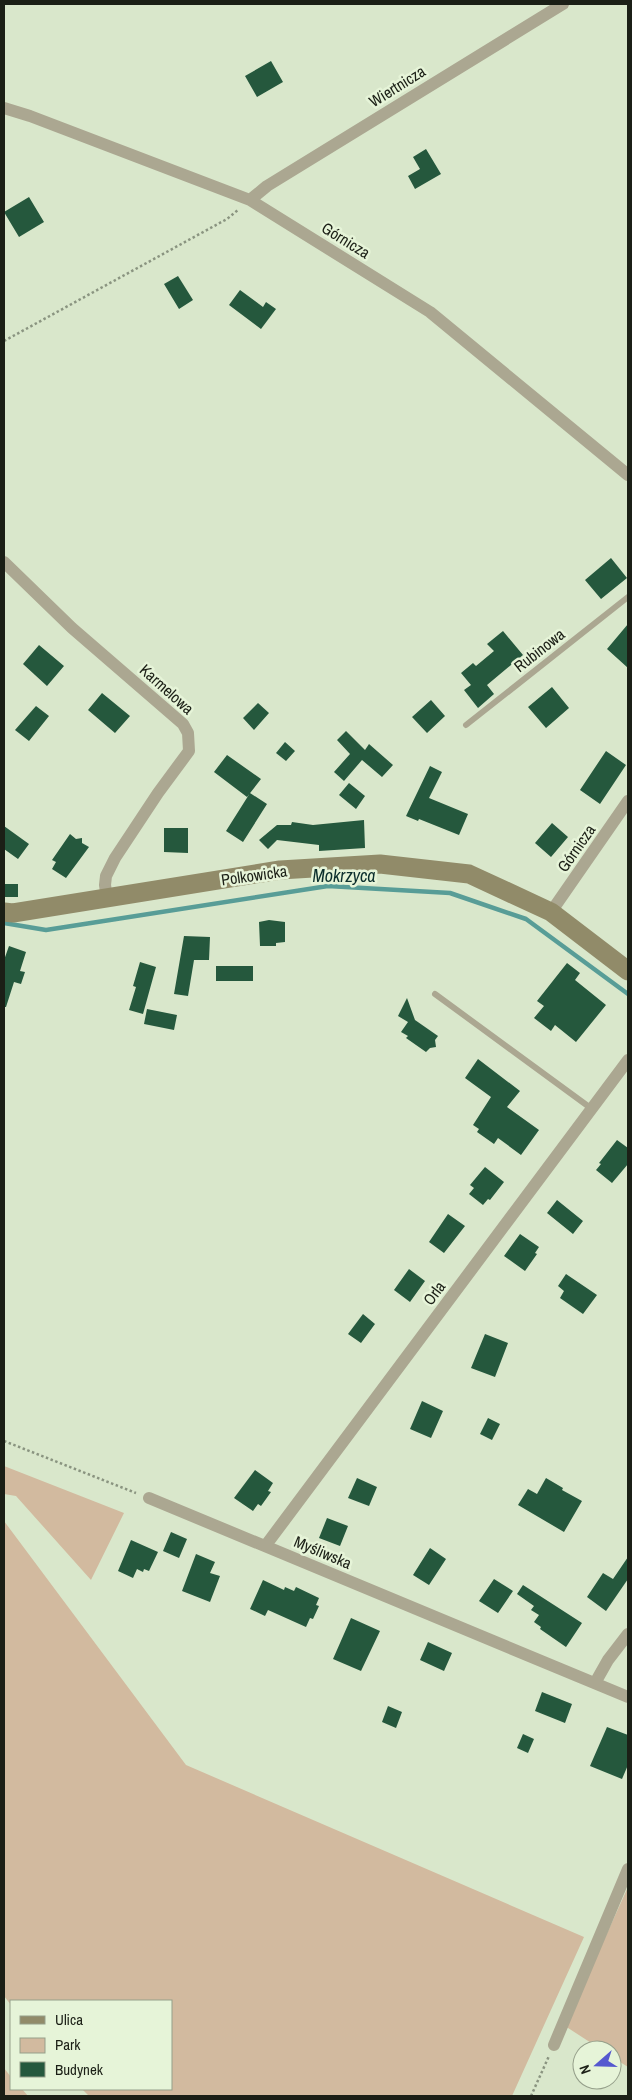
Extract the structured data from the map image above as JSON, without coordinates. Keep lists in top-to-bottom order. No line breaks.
{"streets":{"street":["Wiertnicza","Górnicza","Karmelowa","Polkowicka","Orla","Myśliwska"],"lane":["Rubinowa"]},"crossings":[["Wiertnicza","Górnicza"],["Górnicza","Polkowicka"],["Karmelowa","Polkowicka"],["Orla","Myśliwska"]],"water":["Mokrzyca"],"legend":["Ulica","Park","Budynek"],"north":"left"}
